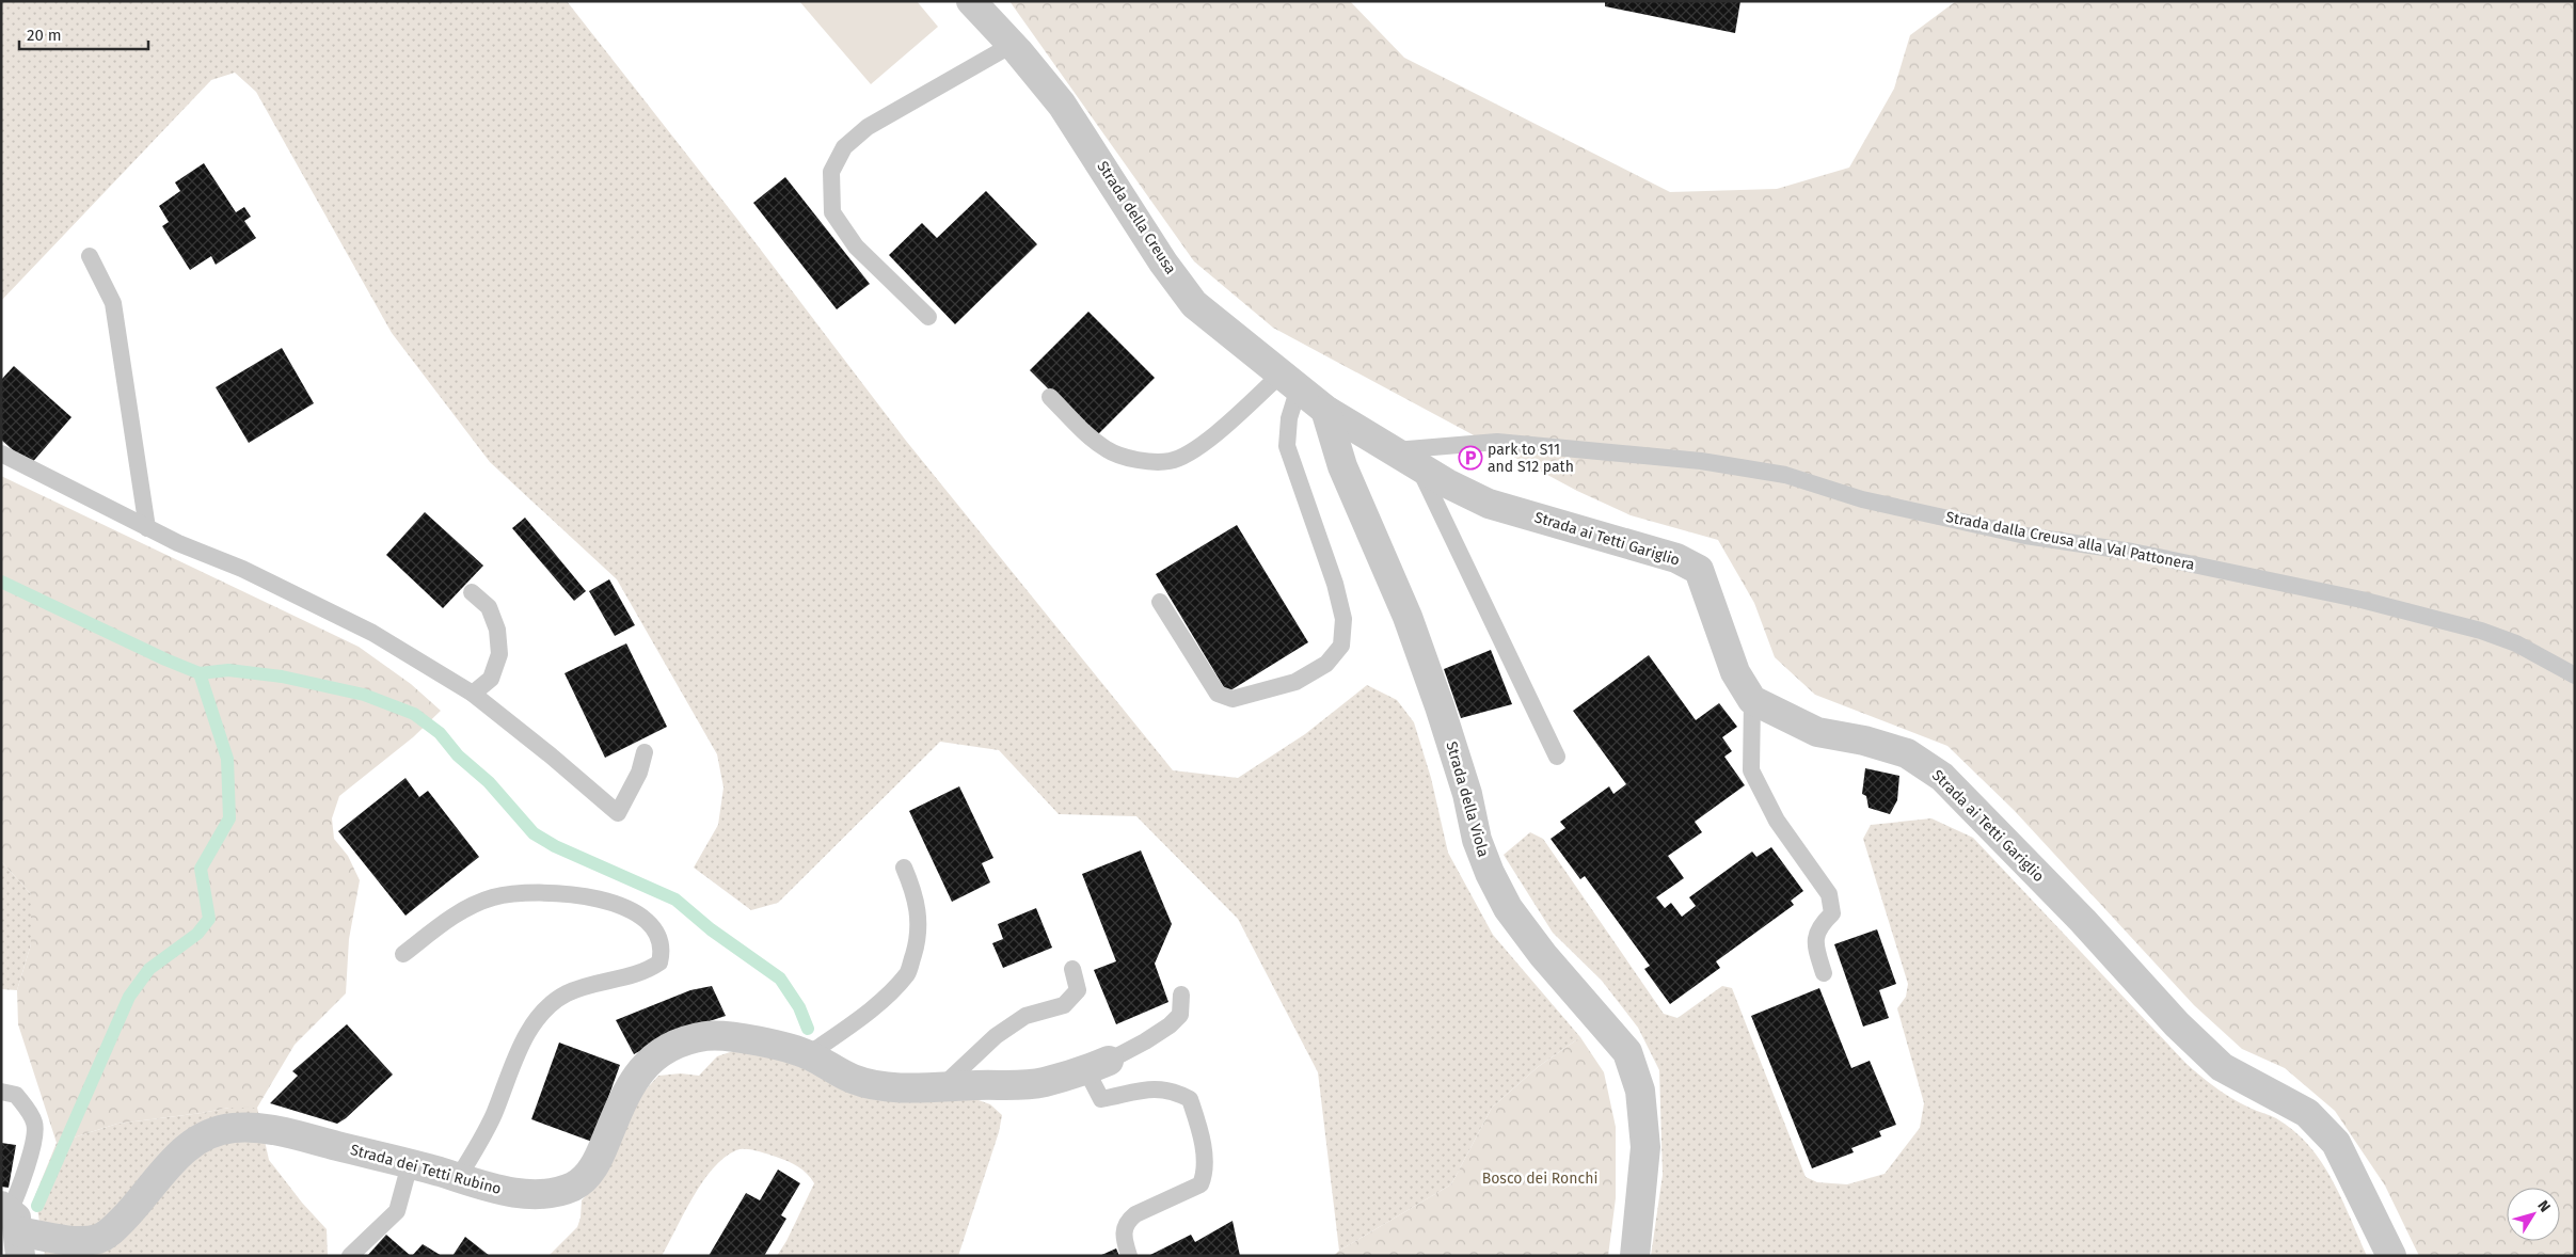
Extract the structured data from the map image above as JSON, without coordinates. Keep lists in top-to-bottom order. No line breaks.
{"streets":{"street":["Strada della Creusa","Strada ai Tetti Gariglio","Strada della Viola","Strada dei Tetti Rubino"],"lane":["Strada dalla Creusa alla Val Pattonera"]},"crossings":[["Strada della Creusa","Strada ai Tetti Gariglio"],["Strada della Creusa","Strada della Viola"],["Strada ai Tetti Gariglio","Strada dalla Creusa alla Val Pattonera"],["Strada ai Tetti Gariglio","Strada della Viola"]],"parks":["Bosco dei Ronchi"],"places":{"parking":["park to S11 and S12 path"]},"scale_bar":"20 m","north":"top right"}
